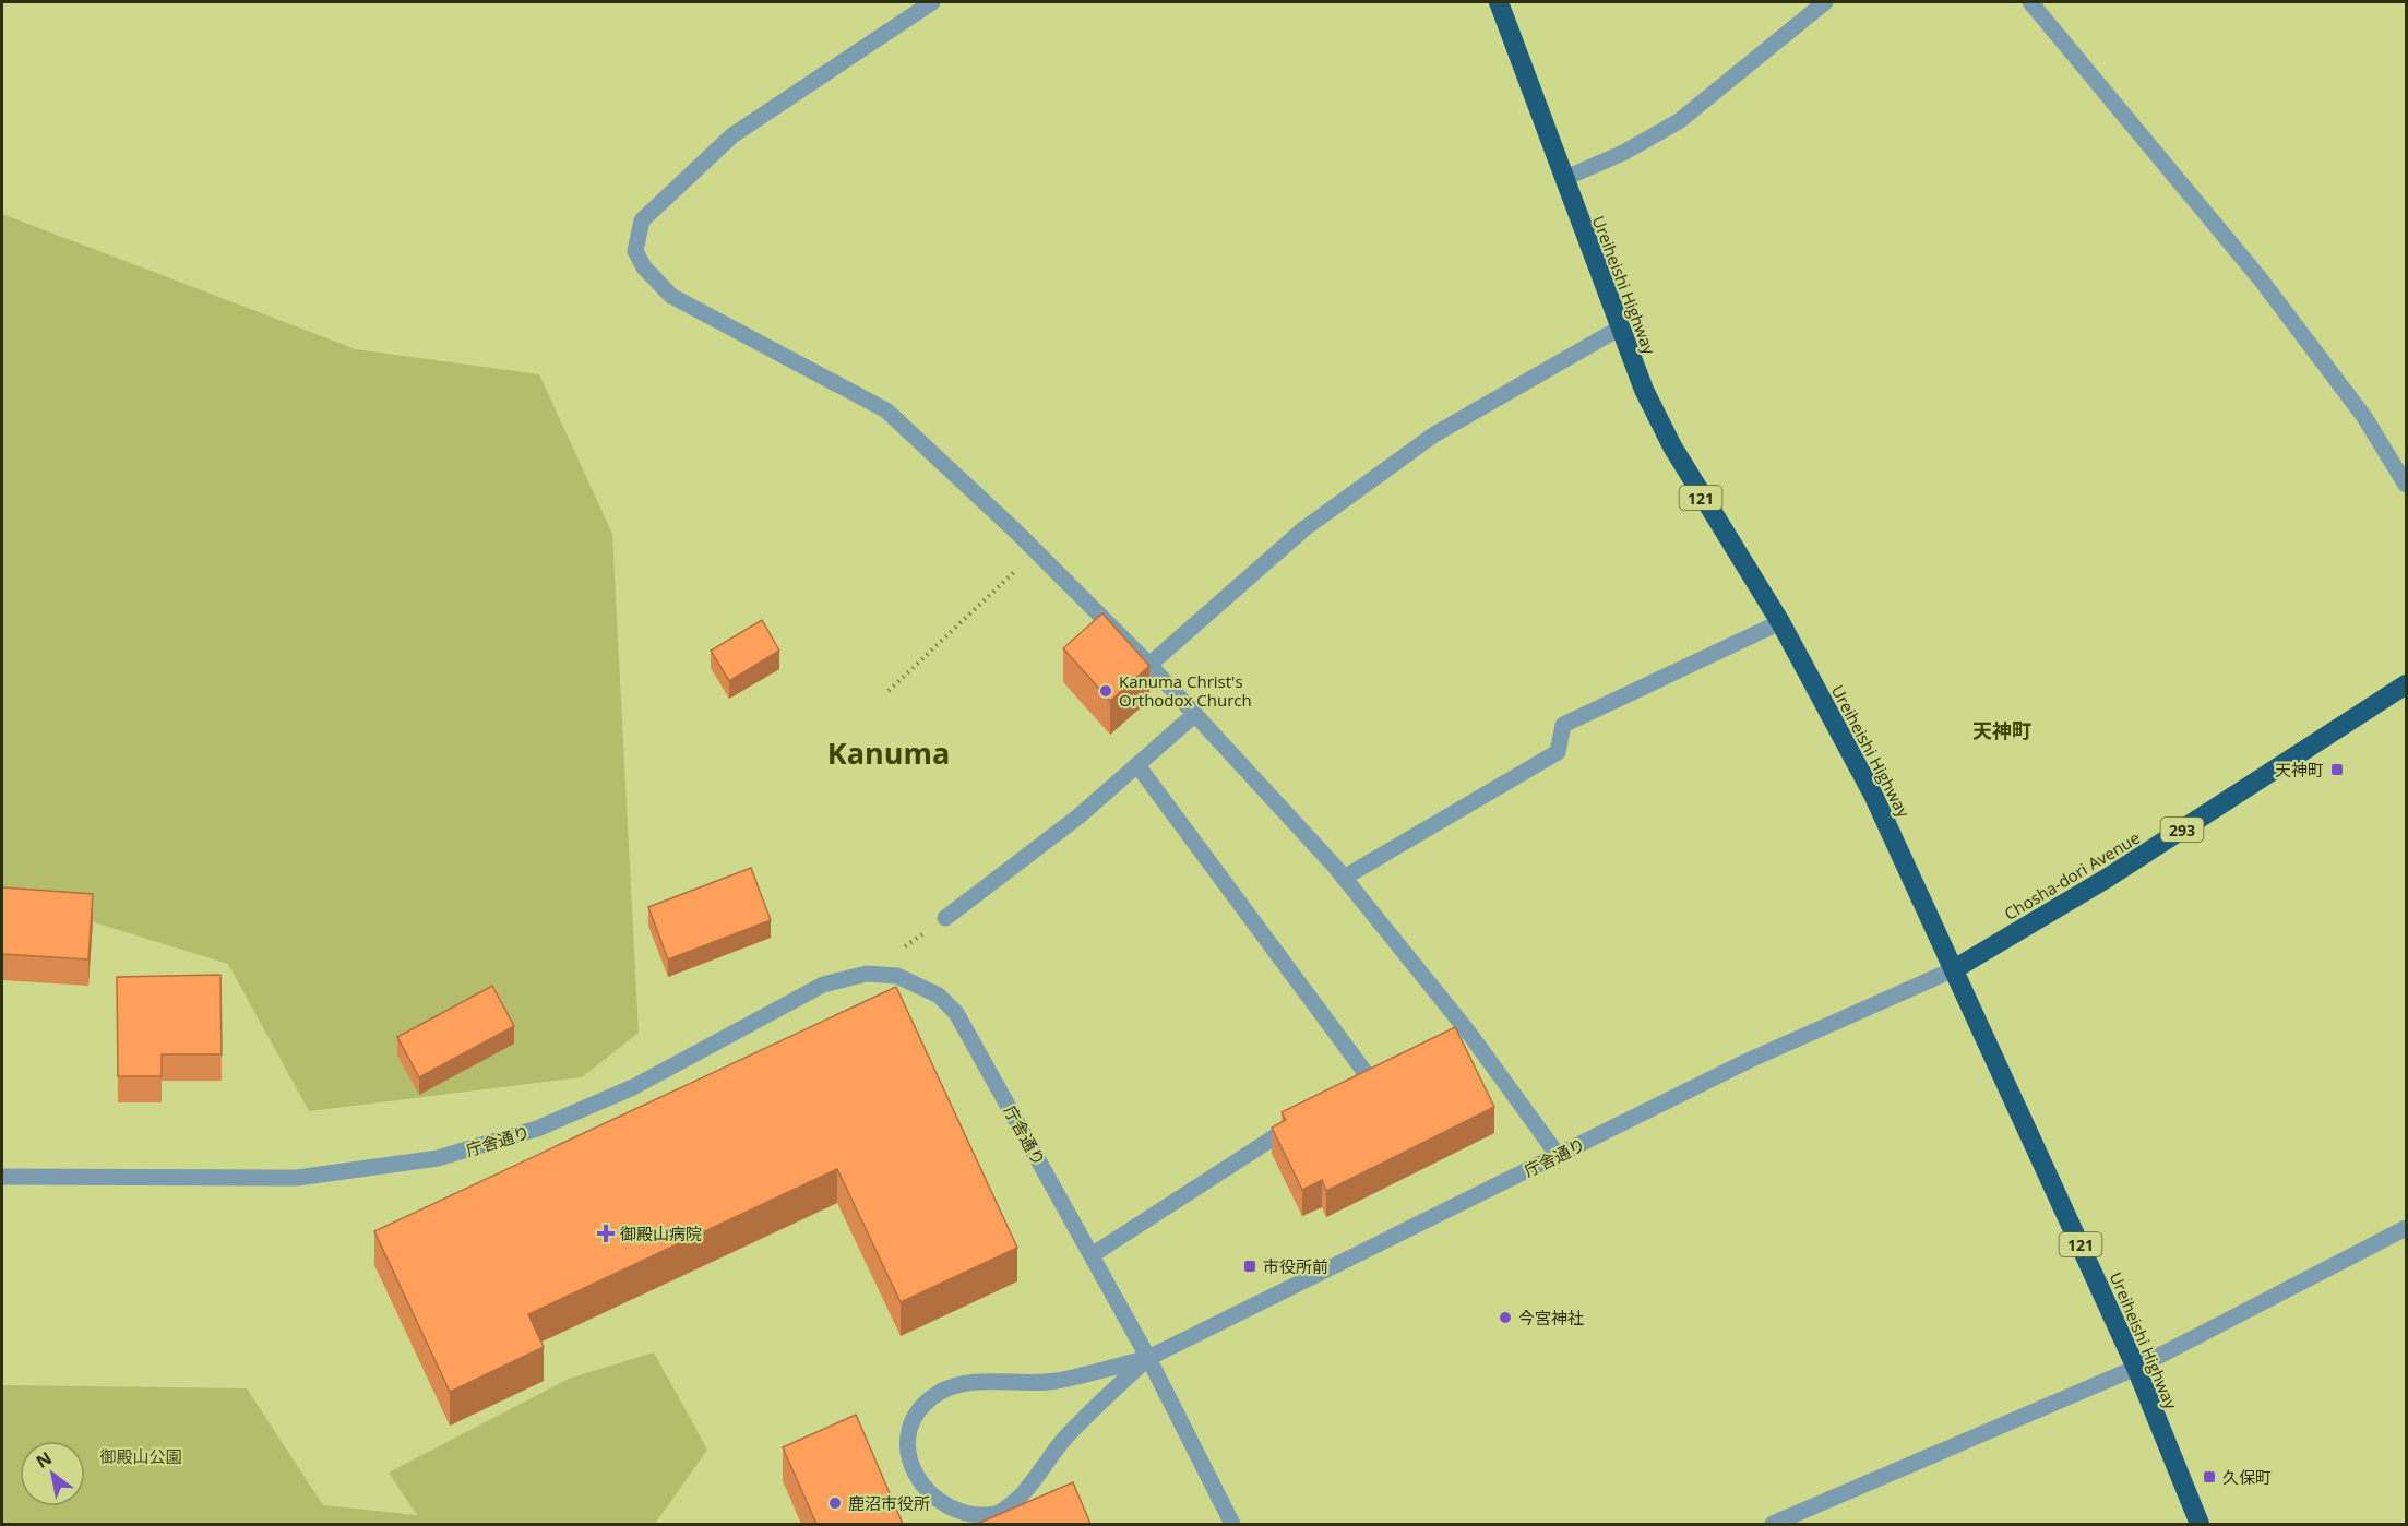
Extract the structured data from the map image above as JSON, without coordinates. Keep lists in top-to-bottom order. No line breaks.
{"streets":{"highway":["Ureiheishi Highway","121","293","Chosha-dori Avenue"],"street":["庁舎通り"]},"crossings":[["Ureiheishi Highway","Chosha-dori Avenue"],["Ureiheishi Highway","庁舎通り"],["Chosha-dori Avenue","庁舎通り"]],"districts":["天神町","Kanuma"],"parks":["御殿山公園"],"places":{"other":["Kanuma Christ's Orthodox Church","今宮神社","鹿沼市役所"],"transit":["天神町","市役所前","久保町"],"health":["御殿山病院"]},"north":"top left"}
